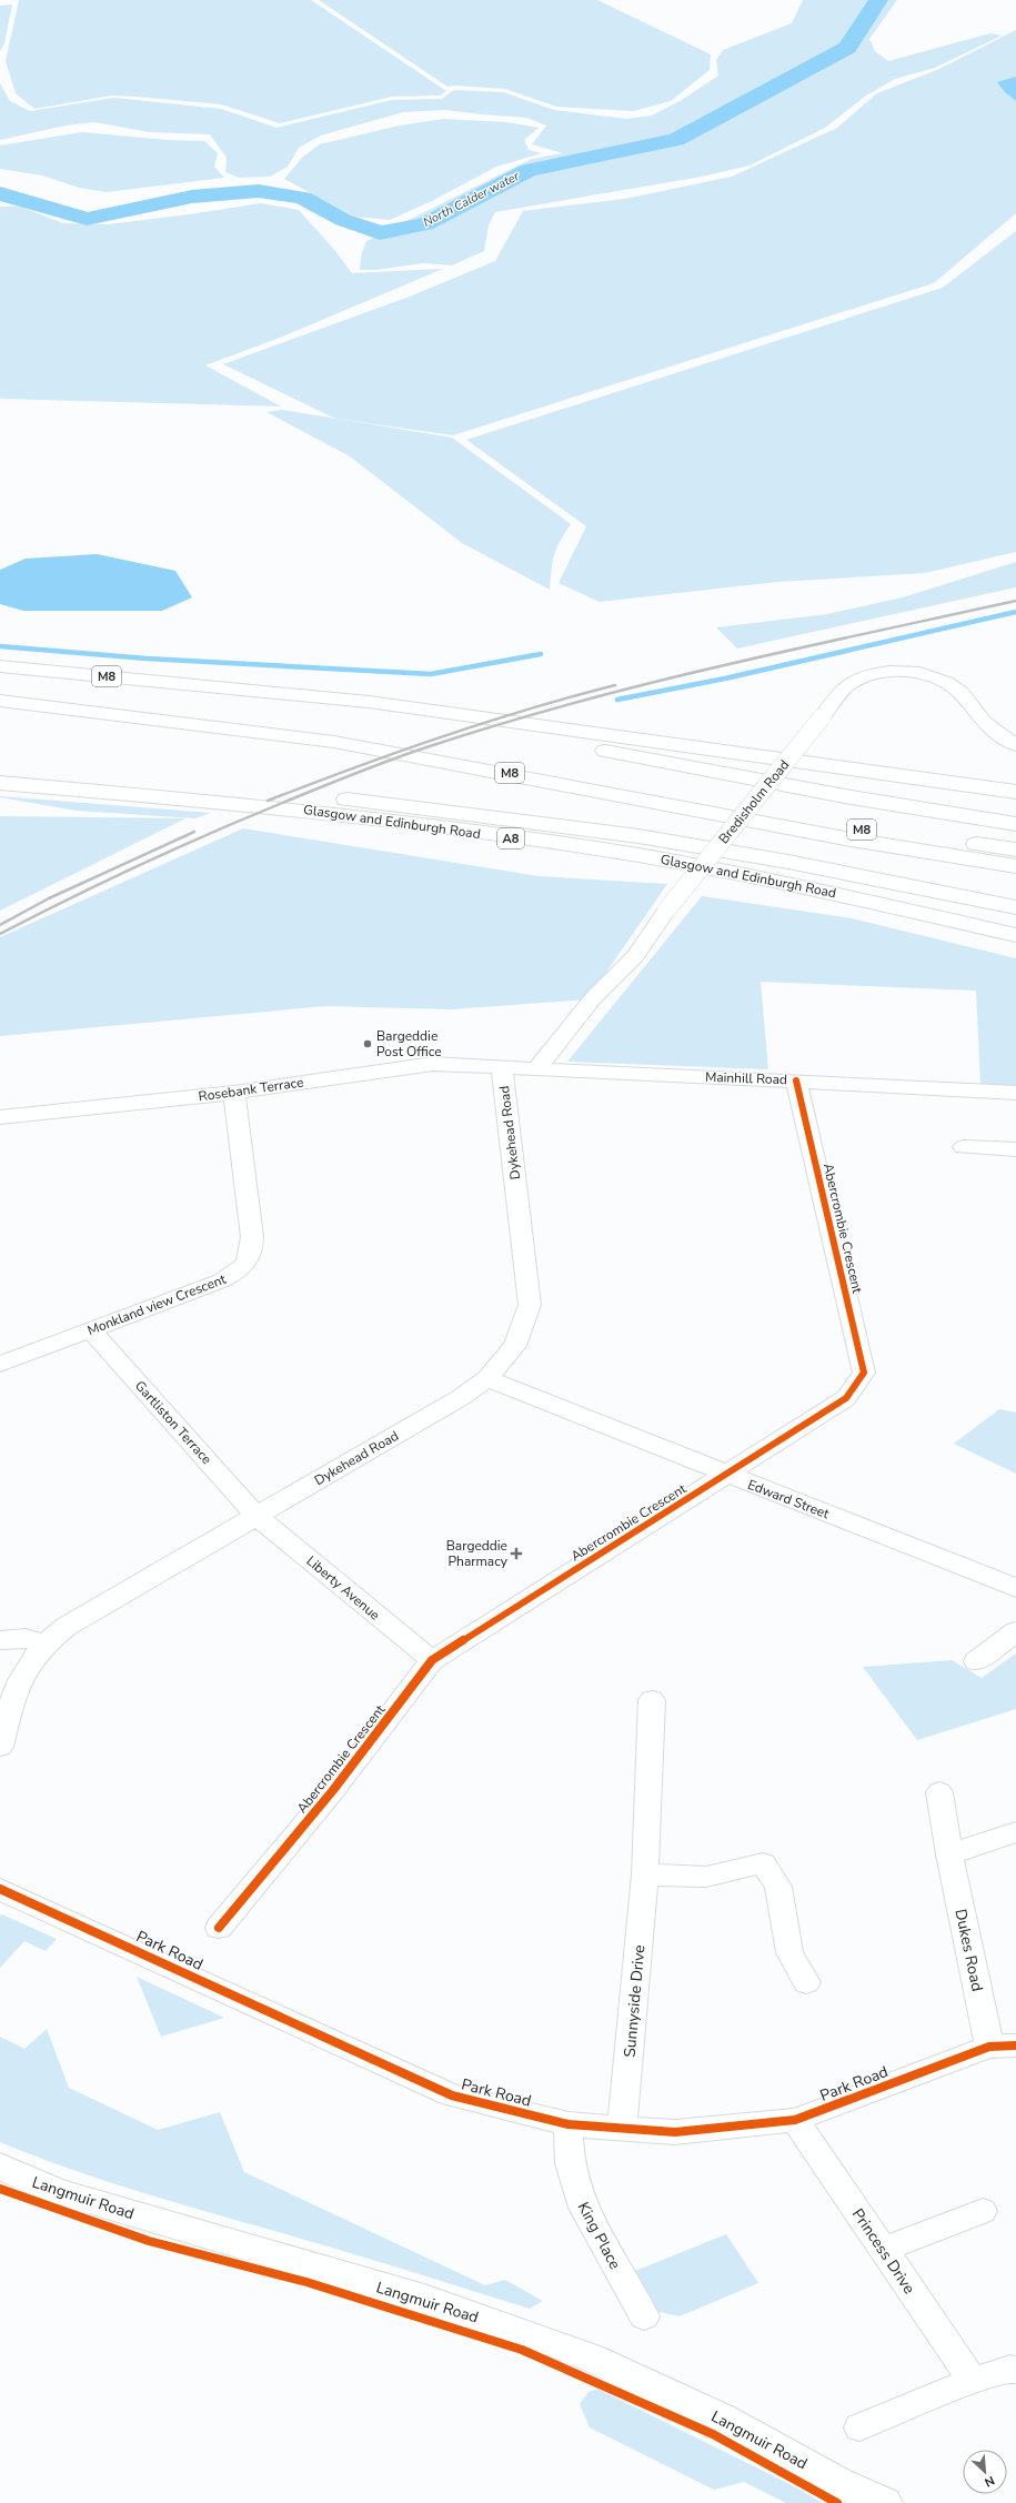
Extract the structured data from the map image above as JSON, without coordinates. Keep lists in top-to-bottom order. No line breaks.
{"streets":{"main road":["M8","Glasgow and Edinburgh Road","A8","Langmuir Road"],"street":["Bredisholm Road","Mainhill Road","Rosebank Terrace","Dykehead Road","Abercrombie Crescent","Monkland view Crescent","Gartliston Terrace","Edward Street","Liberty Avenue","Park Road","Dukes Road","Sunnyside Drive","King Place","Princess Drive"]},"crossings":[["Bredisholm Road","Mainhill Road"],["Mainhill Road","Rosebank Terrace"],["Mainhill Road","Dykehead Road"],["Mainhill Road","Abercrombie Crescent"],["Rosebank Terrace","Dykehead Road"],["Rosebank Terrace","Monkland view Crescent"],["Dykehead Road","Gartliston Terrace"],["Dykehead Road","Edward Street"],["Dykehead Road","Liberty Avenue"],["Abercrombie Crescent","Edward Street"],["Abercrombie Crescent","Liberty Avenue"],["Monkland view Crescent","Gartliston Terrace"],["Gartliston Terrace","Liberty Avenue"],["Park Road","Dukes Road"],["Park Road","Sunnyside Drive"],["Park Road","King Place"],["Park Road","Princess Drive"]],"water":["North Calder water"],"places":{"other":["Bargeddie Post Office"],"health":["Bargeddie Pharmacy"]},"north":"bottom right"}
